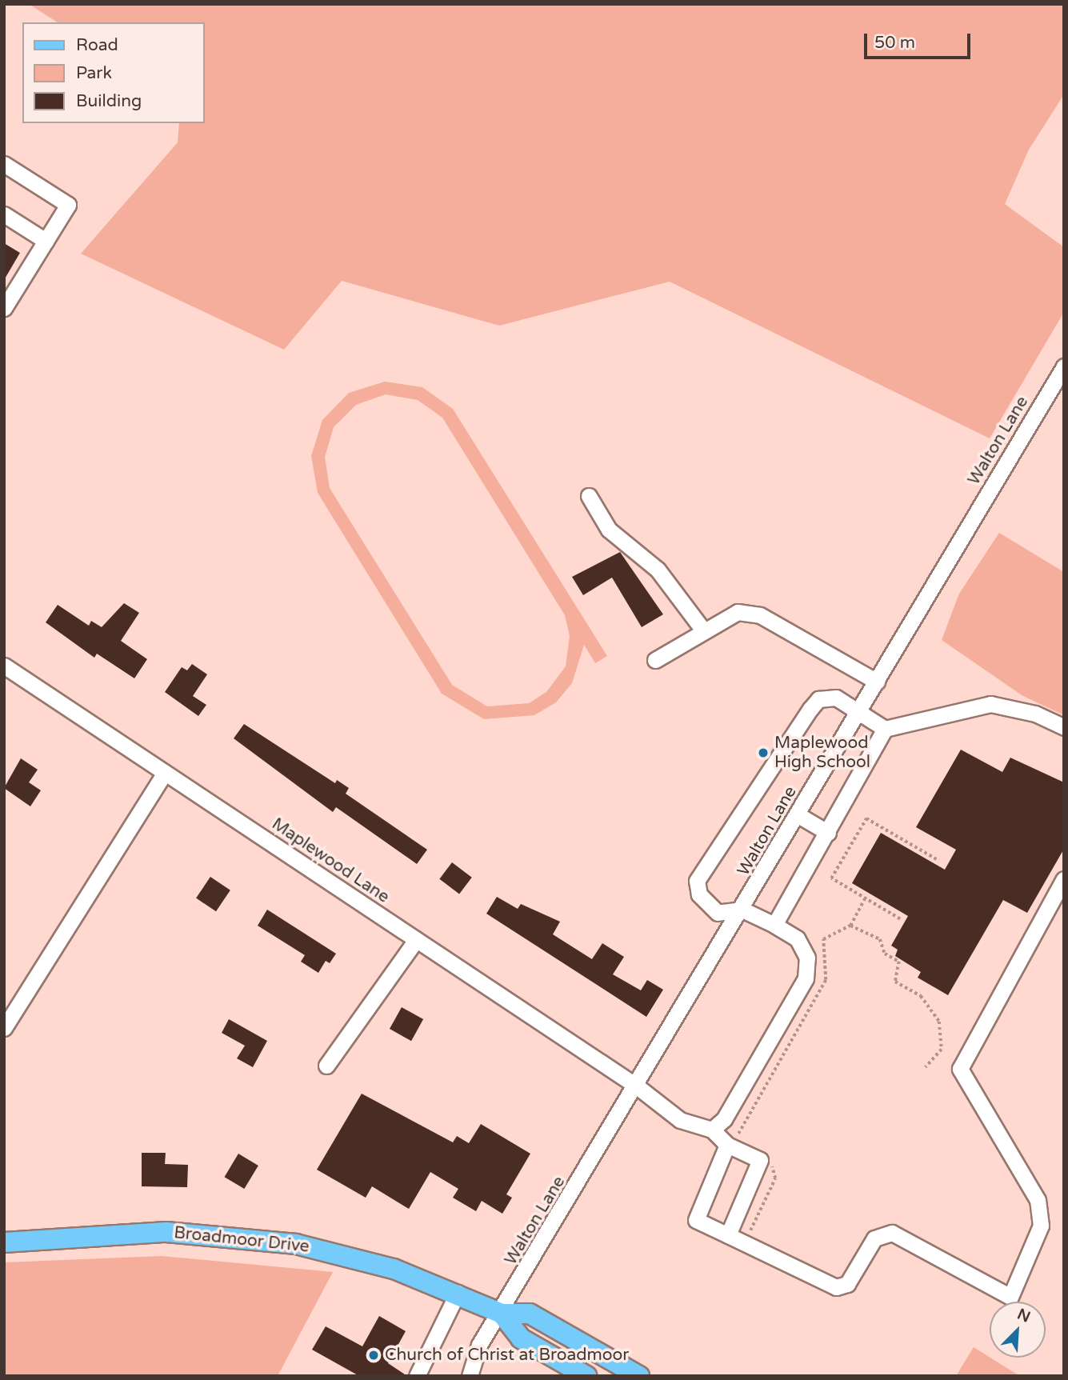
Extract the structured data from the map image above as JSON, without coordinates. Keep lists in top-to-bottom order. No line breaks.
{"streets":{"main road":["Broadmoor Drive"],"street":["Walton Lane","Maplewood Lane"]},"crossings":[["Walton Lane","Maplewood Lane"],["Walton Lane","Broadmoor Drive"]],"places":["Maplewood High School","Church of Christ at Broadmoor"],"legend":["Road","Park","Building"],"scale_bar":"50 m","north":"top right"}
